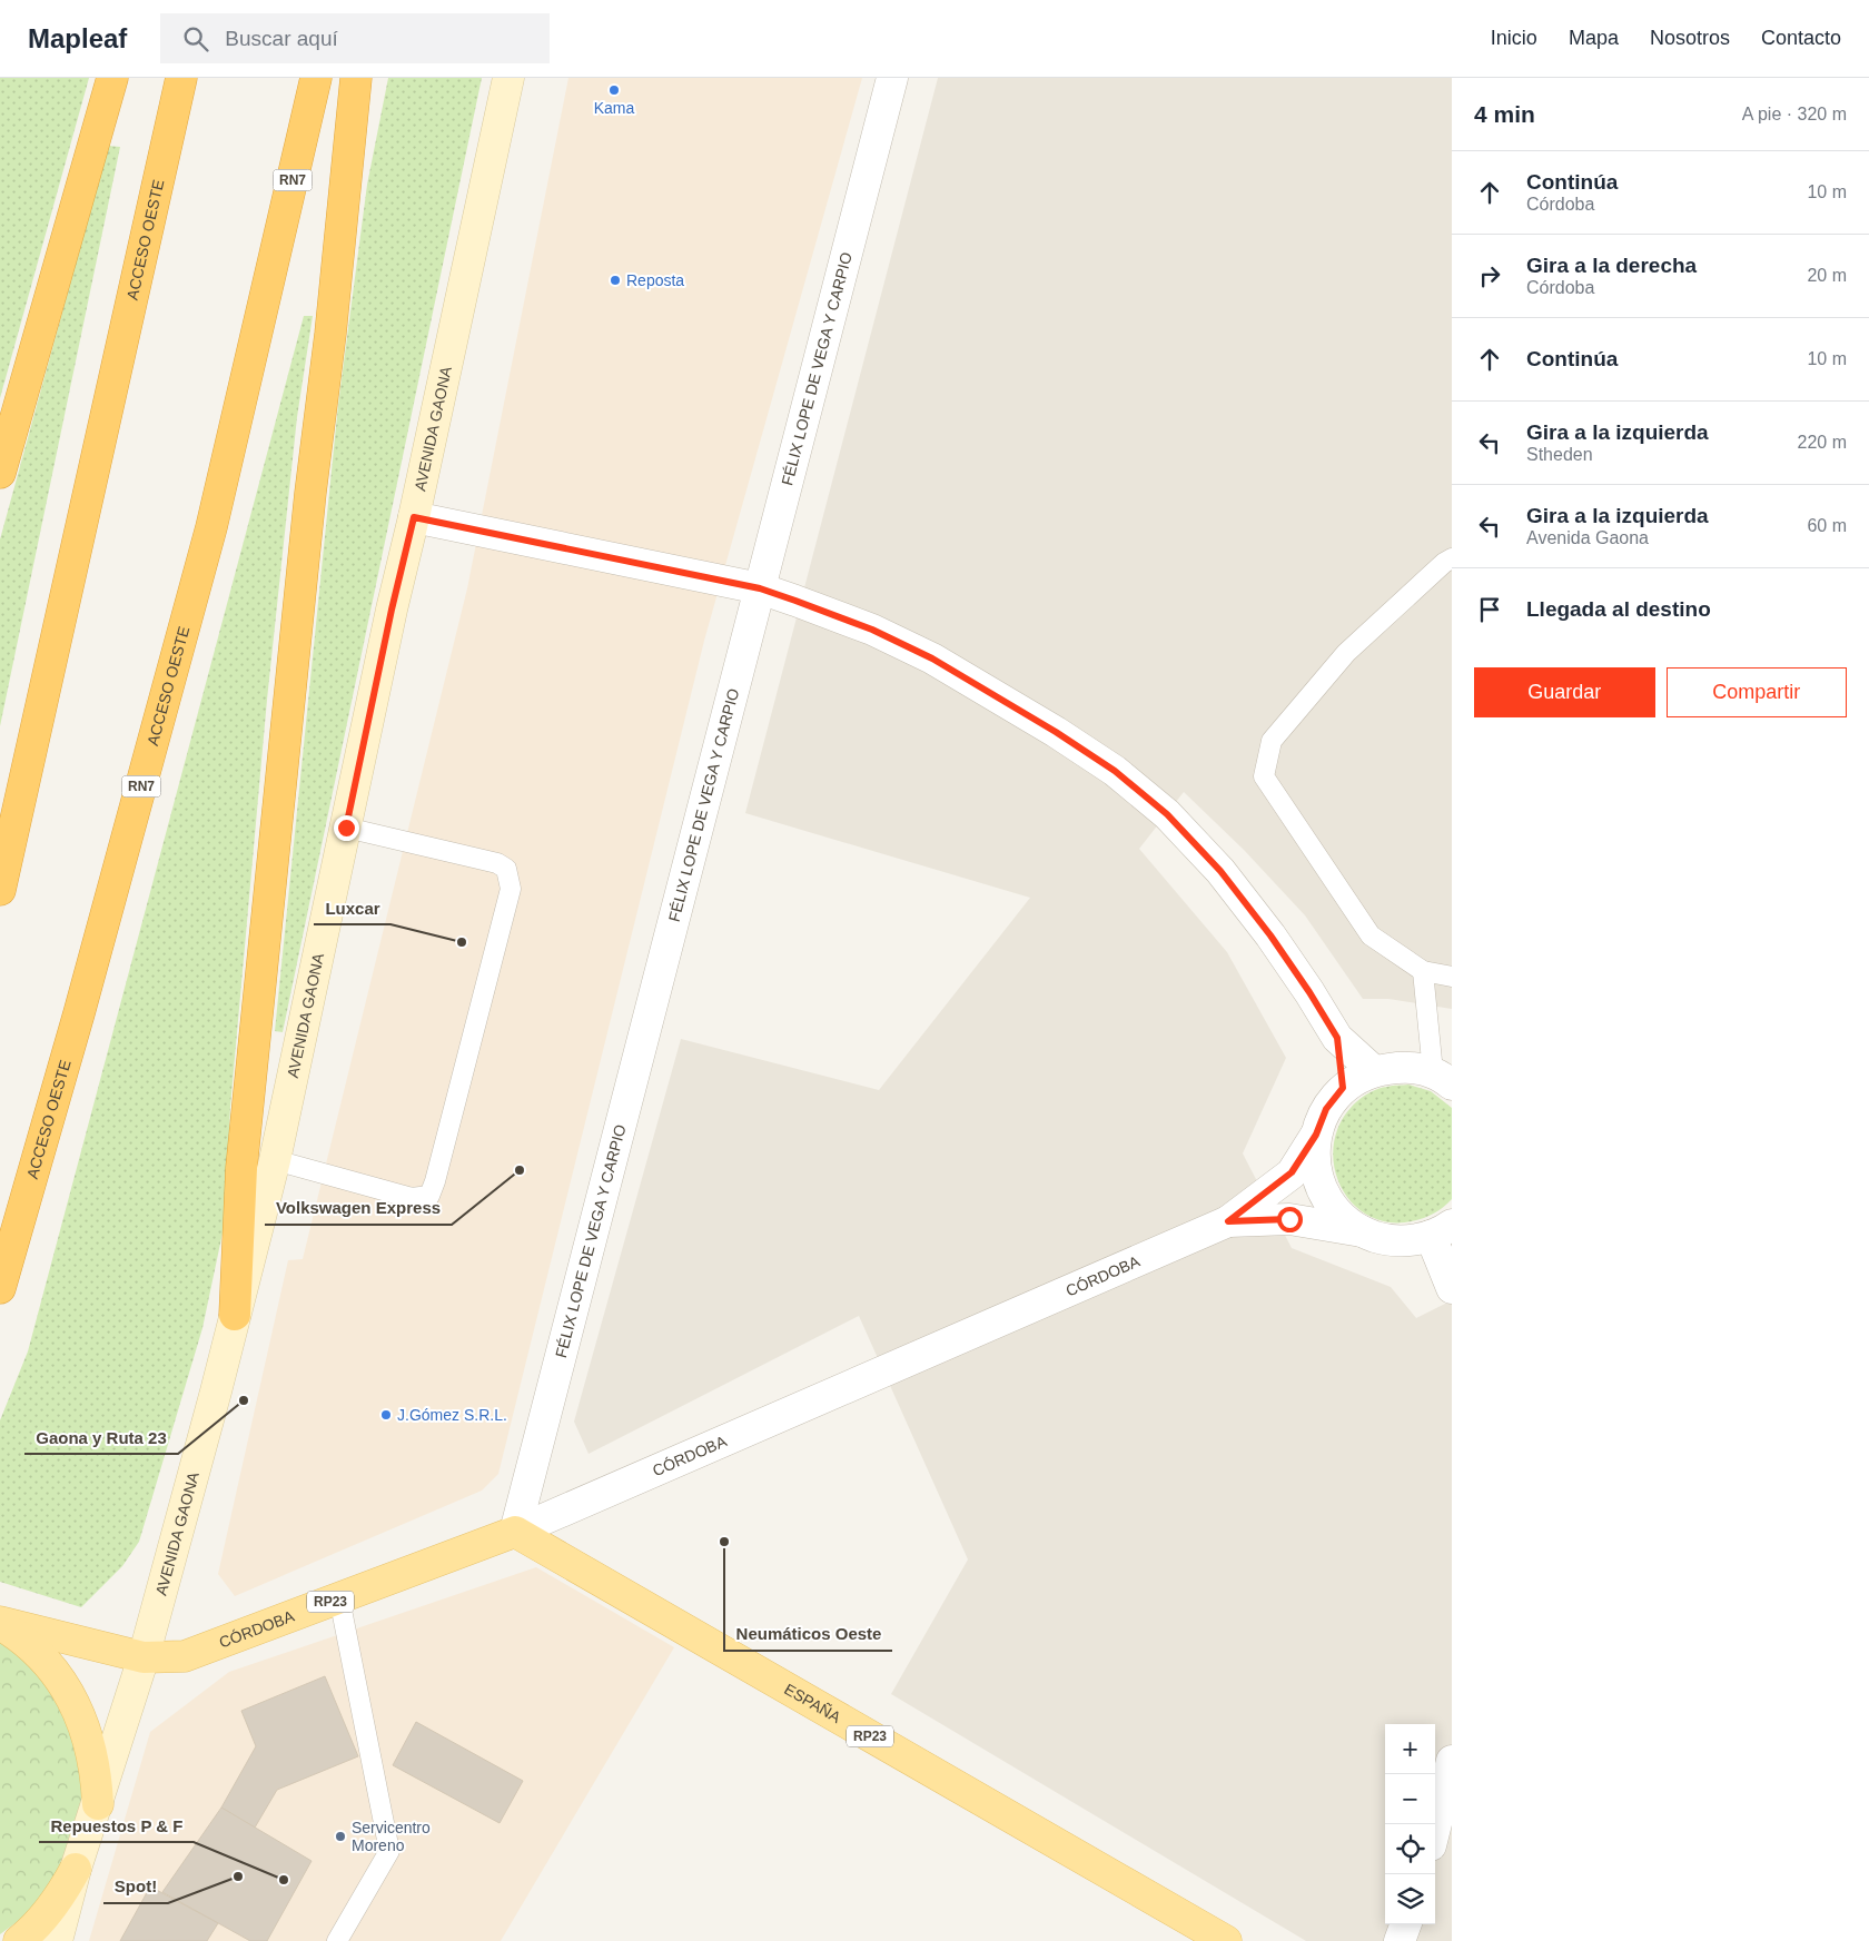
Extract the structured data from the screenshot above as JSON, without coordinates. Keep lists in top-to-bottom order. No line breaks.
{"streets":{"highway":["RN7","ACCESO OESTE"],"main road":["CÓRDOBA","RP23","ESPAÑA"],"street":["FÉLIX LOPE DE VEGA Y CARPIO","AVENIDA GAONA"]},"crossings":[["FÉLIX LOPE DE VEGA Y CARPIO","CÓRDOBA"],["FÉLIX LOPE DE VEGA Y CARPIO","ESPAÑA"],["AVENIDA GAONA","CÓRDOBA"],["AVENIDA GAONA","RP23"],["CÓRDOBA","RP23"],["CÓRDOBA","ESPAÑA"]],"places":["Kama","Reposta","Luxcar","Volkswagen Express","Gaona y Ruta 23","J.Gómez S.R.L.","Neumáticos Oeste","Servicentro Moreno","Spot!","Repuestos P & F"],"page":{"header":"Mapleaf","search":"Buscar aquí","nav":["Inicio","Mapa","Nosotros","Contacto"],"heading":["4 min","A pie · 320 m"],"list":[["Continúa","Córdoba","10 m"],["Gira a la derecha","Córdoba","20 m"],["Continúa","10 m"],["Gira a la izquierda","Stheden","220 m"],["Gira a la izquierda","Avenida Gaona","60 m"],"Llegada al destino"],"buttons":["Guardar","Compartir"],"map_buttons":["+","−"]}}
